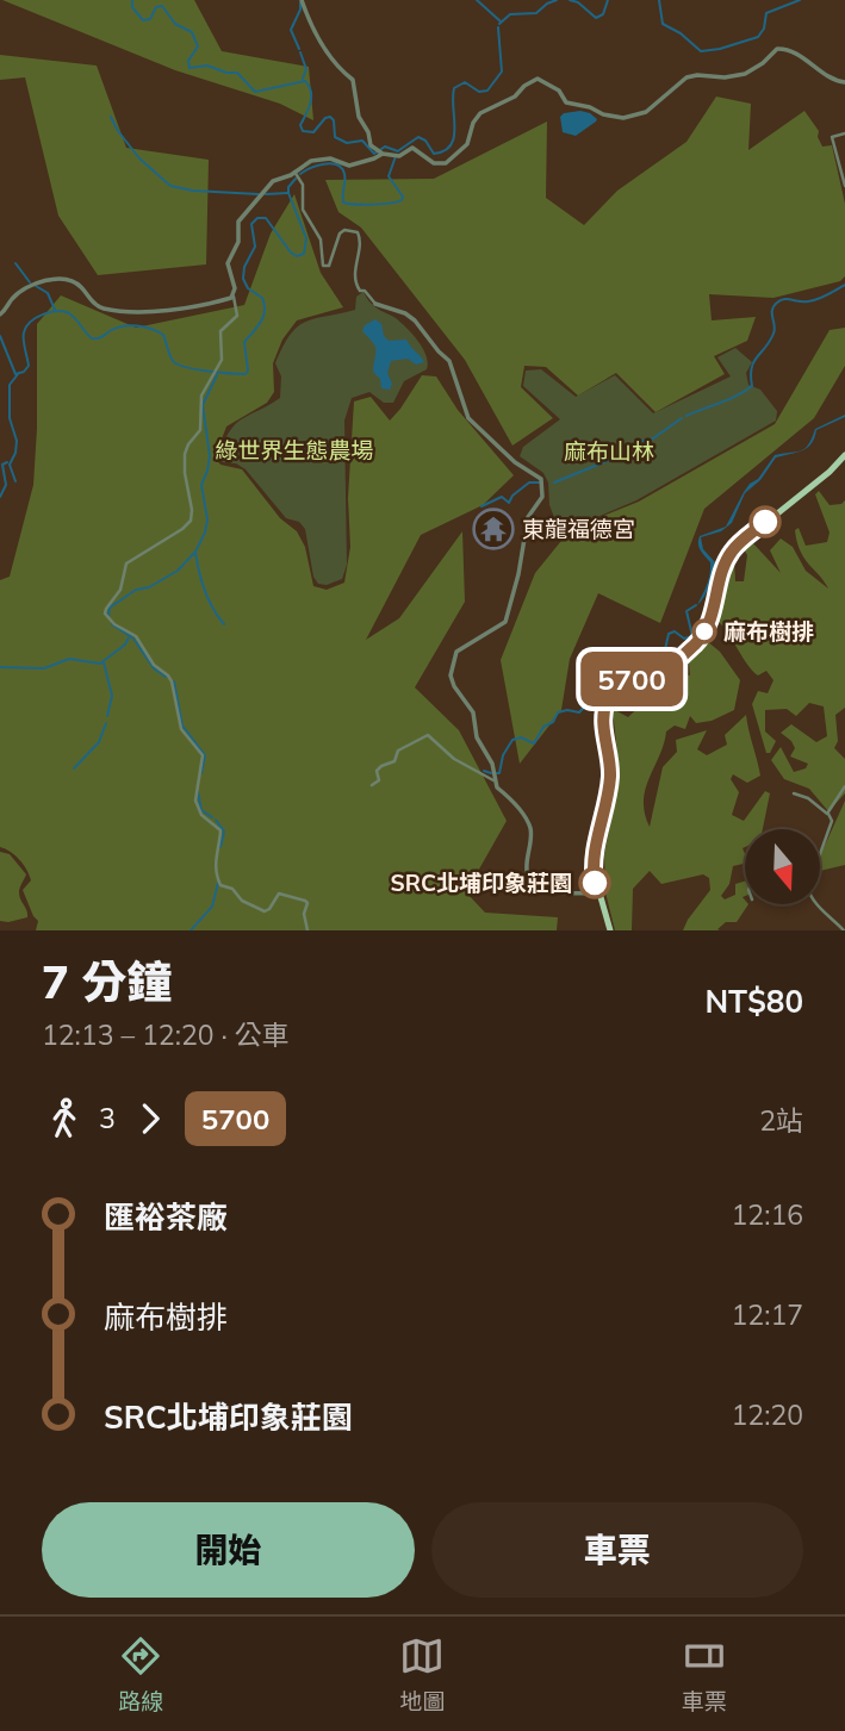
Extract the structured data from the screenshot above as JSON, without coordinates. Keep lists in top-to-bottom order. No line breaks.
{"parks":["綠世界生態農場","麻布山林"],"places":{"temple":["東龍福德宮"],"other":["麻布樹排","SRC北埔印象莊園"]},"lines":["bus line 5700"],"north":"bottom","page":{"on_map":"5700","heading":["7 分鐘","12:13 – 12:20 · 公車","NT$80"],"legs":["3","5700","2站"],"list":[{"name":"匯裕茶廠","value":"12:16"},{"name":"麻布樹排","value":"12:17"},{"name":"SRC北埔印象莊園","value":"12:20"}],"buttons":["開始","車票"],"tabs":["路線","地圖","車票"]}}
